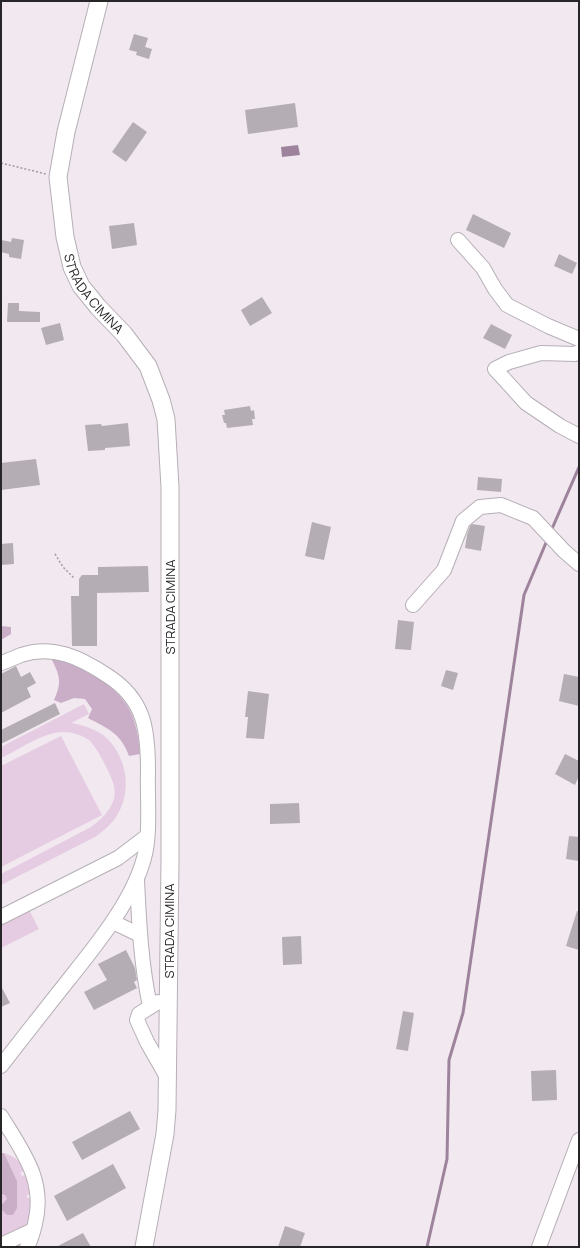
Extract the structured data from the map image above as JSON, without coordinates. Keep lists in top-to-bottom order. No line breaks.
{"streets":{"main road":["STRADA CIMINA"]}}
